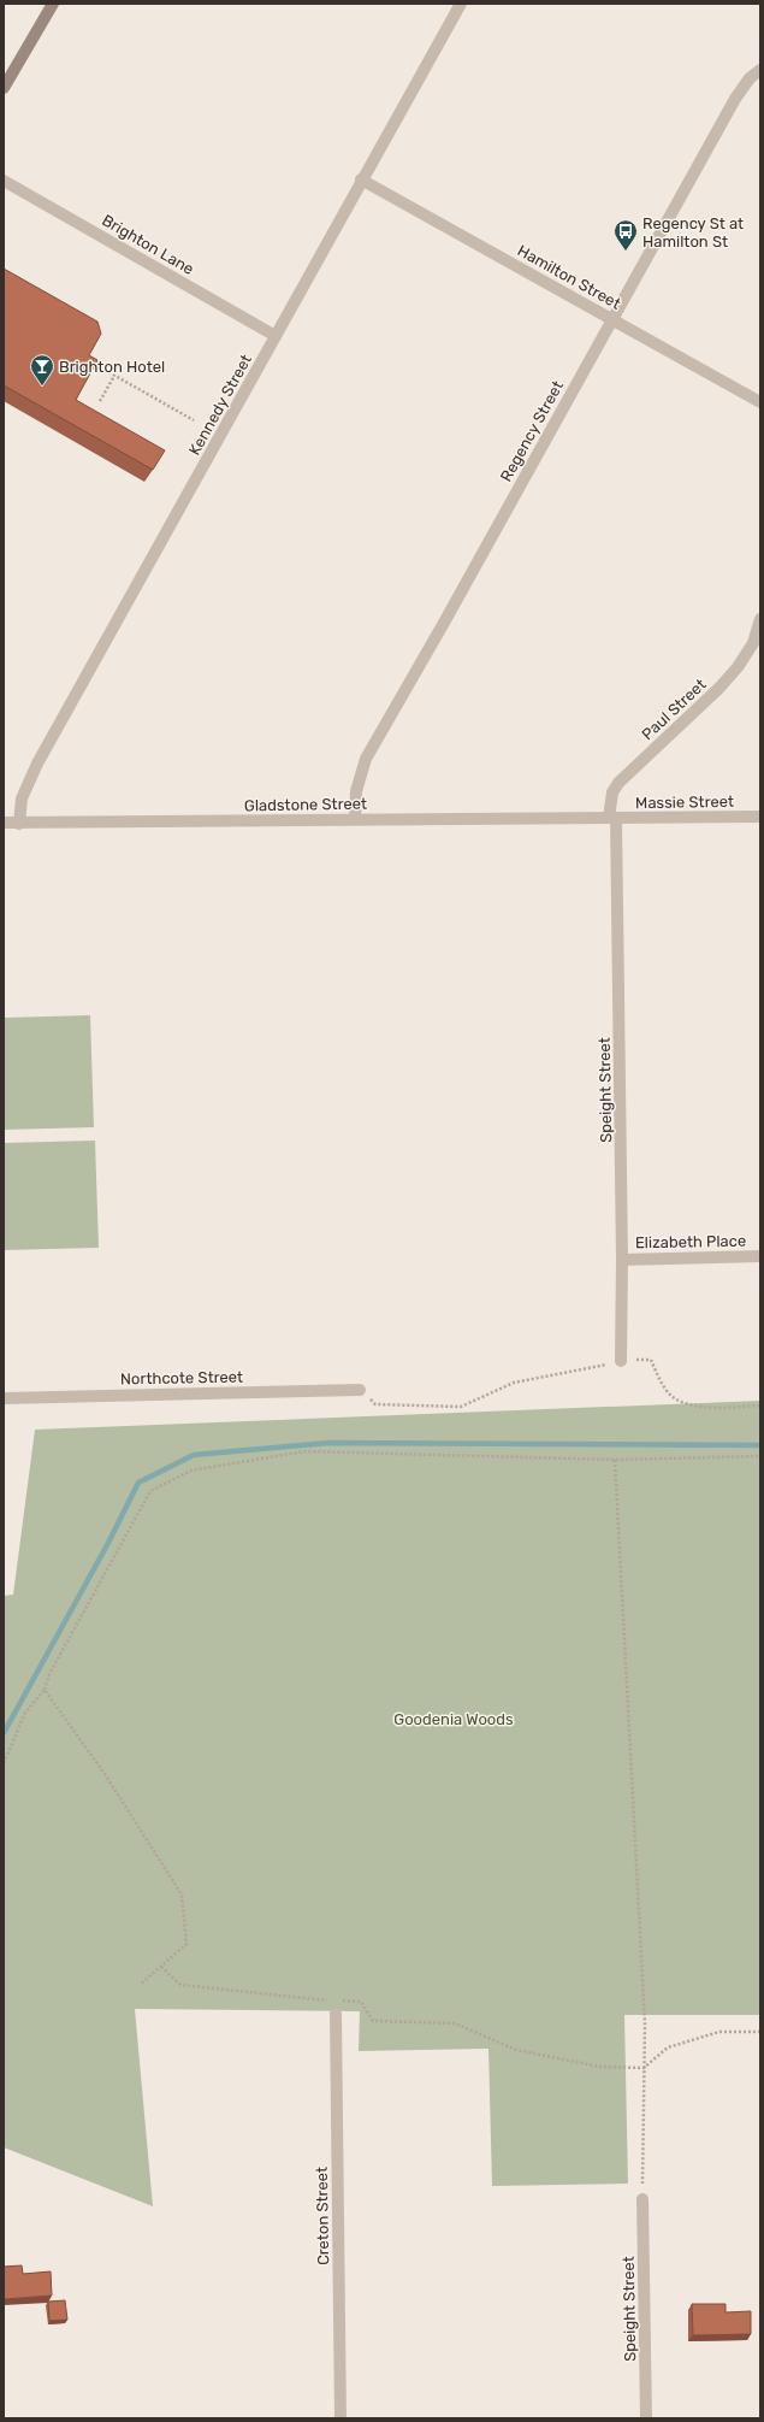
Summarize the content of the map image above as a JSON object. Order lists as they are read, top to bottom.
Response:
{
  "streets": {
    "street": [
      "Brighton Lane",
      "Hamilton Street",
      "Kennedy Street",
      "Regency Street",
      "Paul Street",
      "Massie Street",
      "Gladstone Street",
      "Speight Street",
      "Elizabeth Place",
      "Northcote Street",
      "Creton Street"
    ]
  },
  "crossings": [
    ["Brighton Lane", "Kennedy Street"],
    ["Hamilton Street", "Kennedy Street"],
    ["Hamilton Street", "Regency Street"],
    ["Kennedy Street", "Gladstone Street"],
    ["Regency Street", "Gladstone Street"],
    ["Paul Street", "Massie Street"],
    ["Paul Street", "Gladstone Street"],
    ["Paul Street", "Speight Street"],
    ["Massie Street", "Gladstone Street"],
    ["Massie Street", "Speight Street"],
    ["Gladstone Street", "Speight Street"],
    ["Speight Street", "Elizabeth Place"]
  ],
  "parks": ["Goodenia Woods"],
  "places": {
    "bus stop": ["Regency St at Hamilton St"],
    "bar": ["Brighton Hotel"]
  }
}
